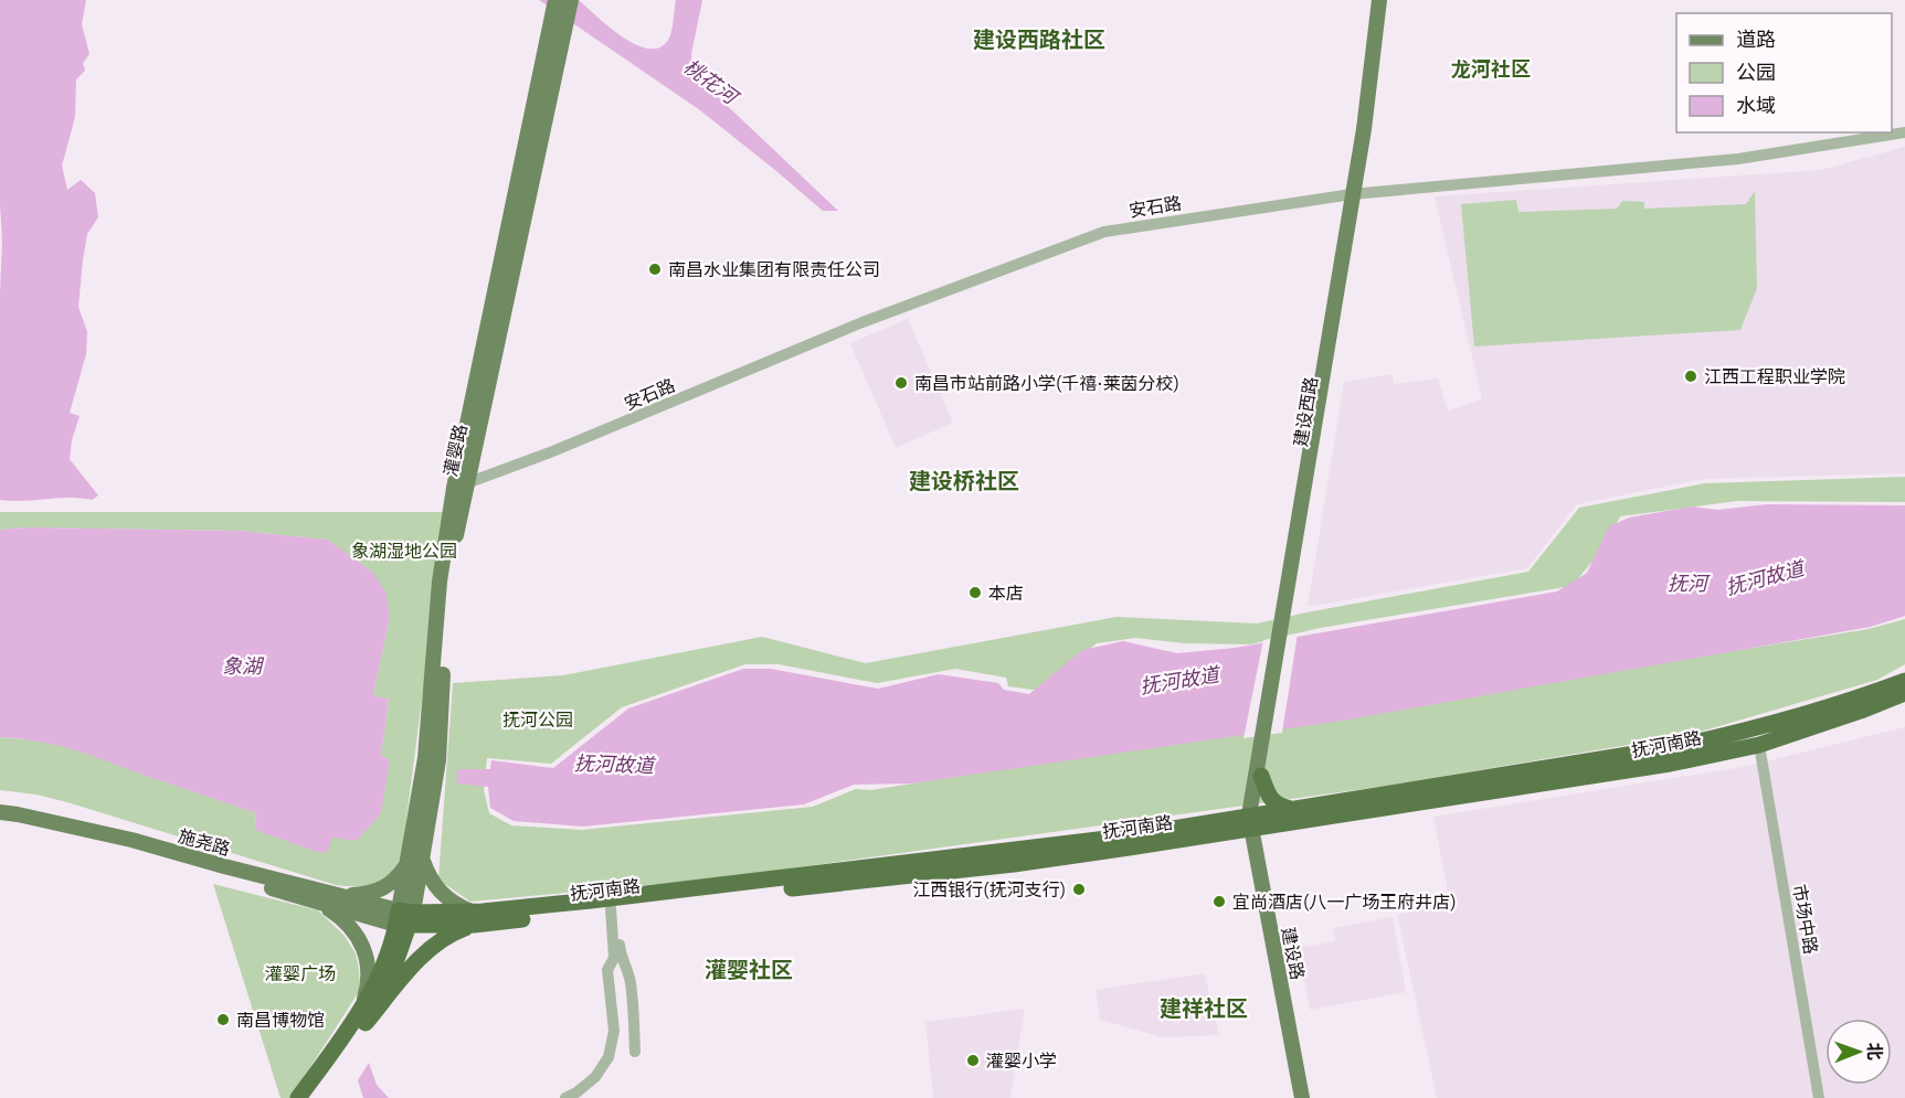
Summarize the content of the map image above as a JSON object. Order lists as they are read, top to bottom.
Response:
{
  "streets": {
    "highway": ["抚河南路"],
    "main road": [
      "建设西路",
      "灌婴路",
      "施尧路",
      "建设路"
    ],
    "street": ["安石路", "市场中路"]
  },
  "crossings": [
    ["安石路", "建设西路"],
    ["安石路", "灌婴路"],
    ["建设西路", "抚河南路"],
    ["建设西路", "建设路"],
    ["灌婴路", "抚河南路"],
    ["灌婴路", "施尧路"],
    ["抚河南路", "施尧路"],
    ["抚河南路", "市场中路"],
    ["抚河南路", "建设路"]
  ],
  "districts": [
    "建设西路社区",
    "龙河社区",
    "建设桥社区",
    "灌婴社区",
    "建祥社区"
  ],
  "water": [
    "桃花河",
    "抚河故道",
    "抚河",
    "象湖"
  ],
  "parks": ["象湖湿地公园", "抚河公园", "灌婴广场"],
  "places": [
    "南昌水业集团有限责任公司",
    "江西工程职业学院",
    "南昌市站前路小学(千禧·莱茵分校)",
    "本店",
    "江西银行(抚河支行)",
    "宜尚酒店(八一广场王府井店)",
    "南昌博物馆",
    "灌婴小学"
  ],
  "legend": ["道路", "公园", "水域"],
  "north": "right"
}
